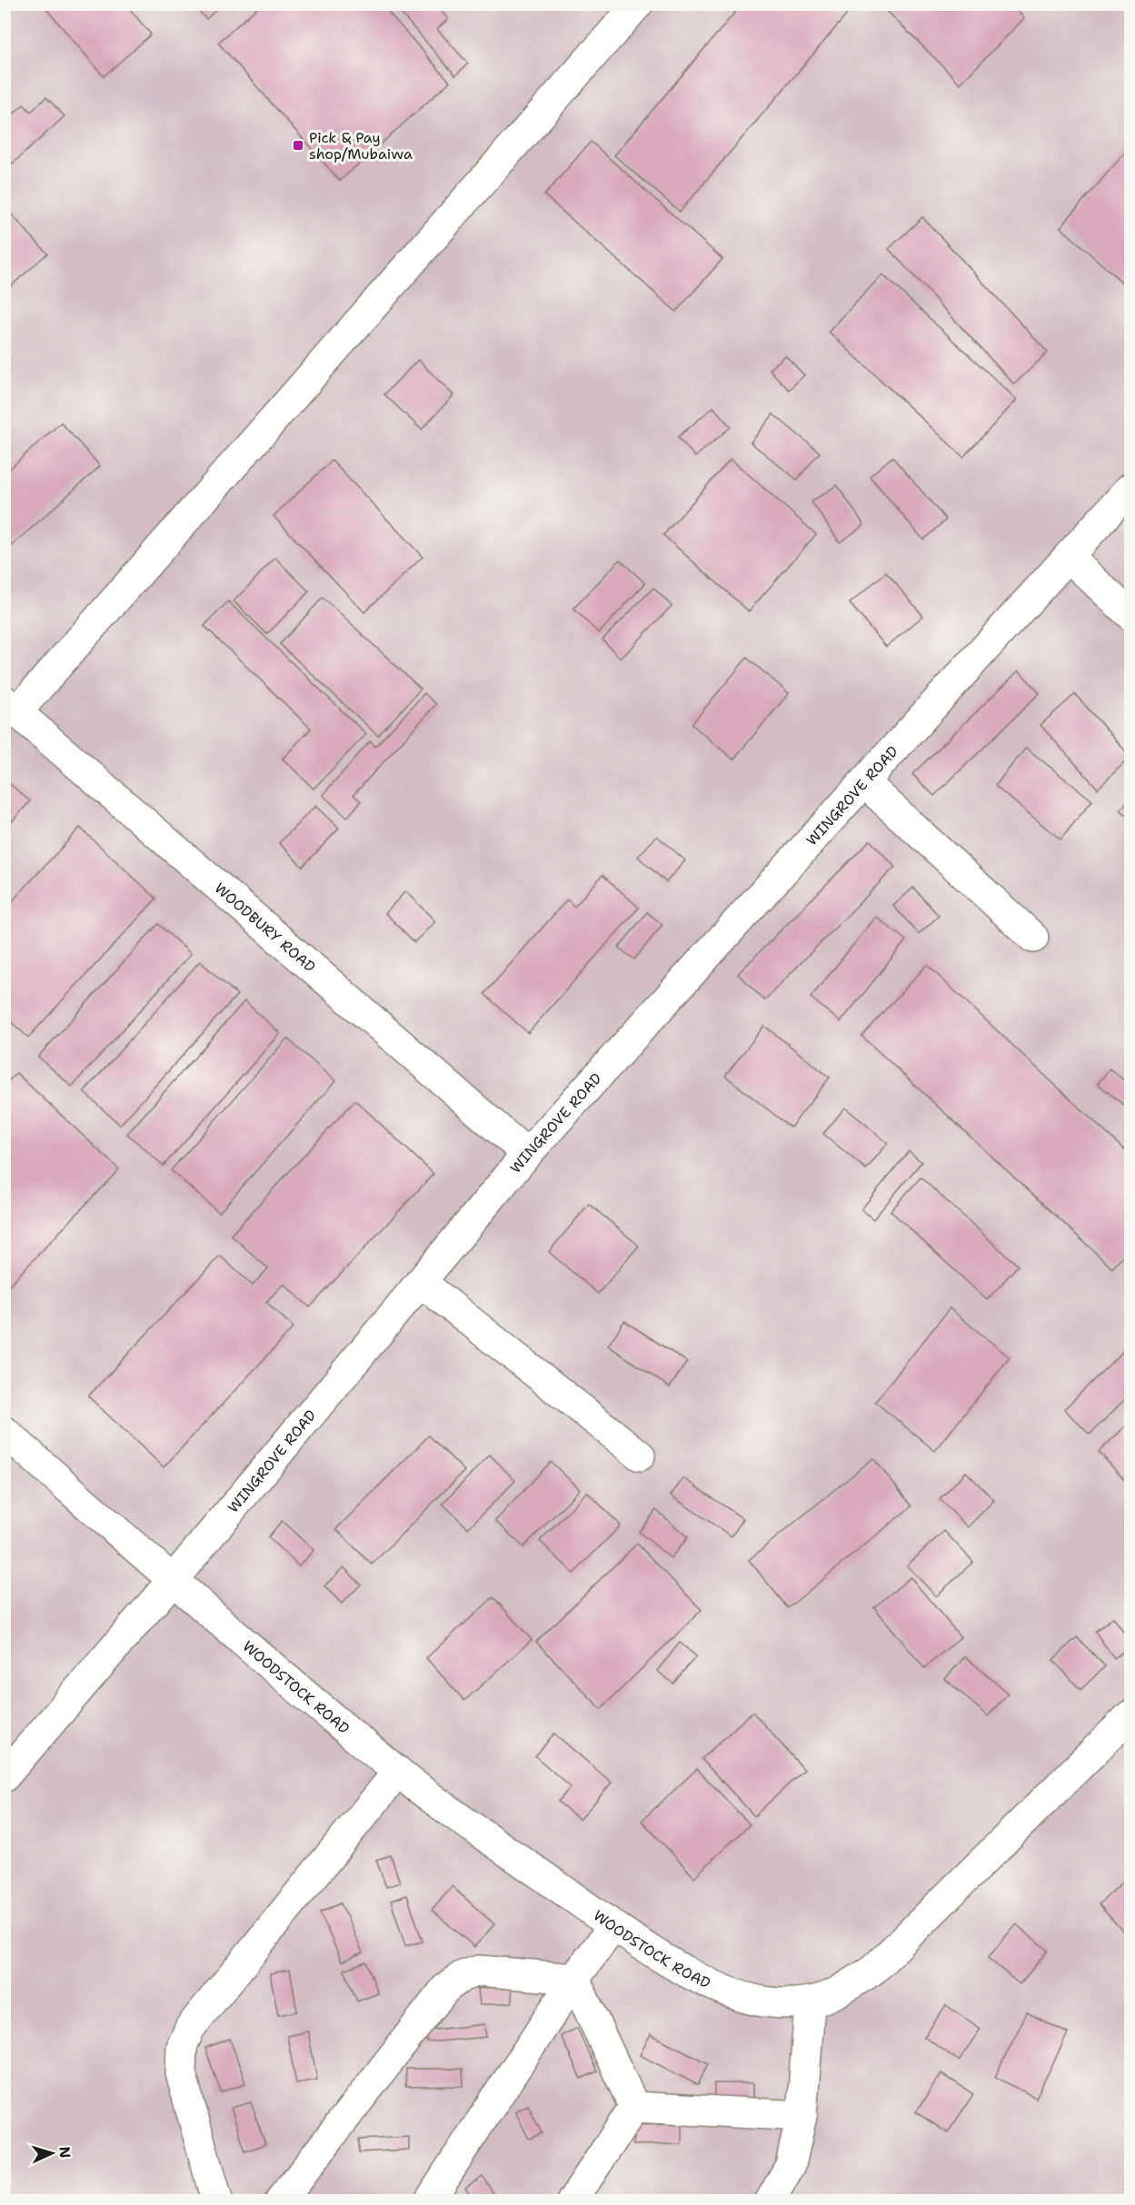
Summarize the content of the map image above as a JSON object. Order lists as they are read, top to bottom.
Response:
{
  "streets": {
    "street": ["WINGROVE ROAD", "WOODBURY ROAD", "WOODSTOCK ROAD"]
  },
  "crossings": [
    ["WINGROVE ROAD", "WOODBURY ROAD"],
    ["WINGROVE ROAD", "WOODSTOCK ROAD"]
  ],
  "places": {
    "transit": ["Pick & Pay shop/Mubaiwa"]
  },
  "north": "right"
}
